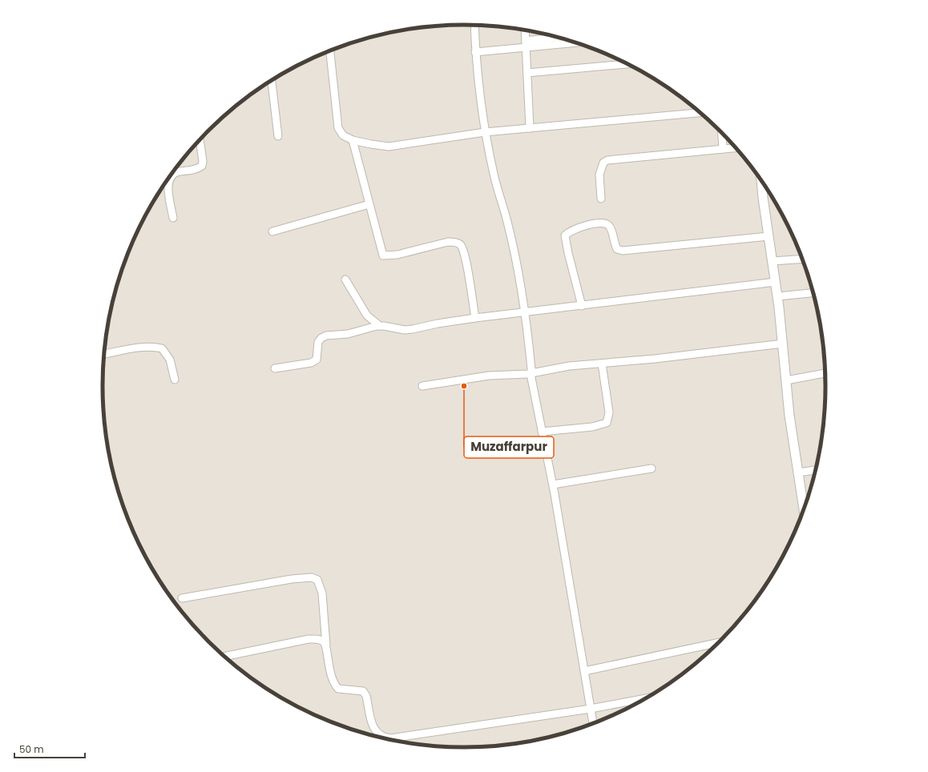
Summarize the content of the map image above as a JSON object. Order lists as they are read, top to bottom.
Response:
{
  "places": ["Muzaffarpur"],
  "scale_bar": "50 m"
}
